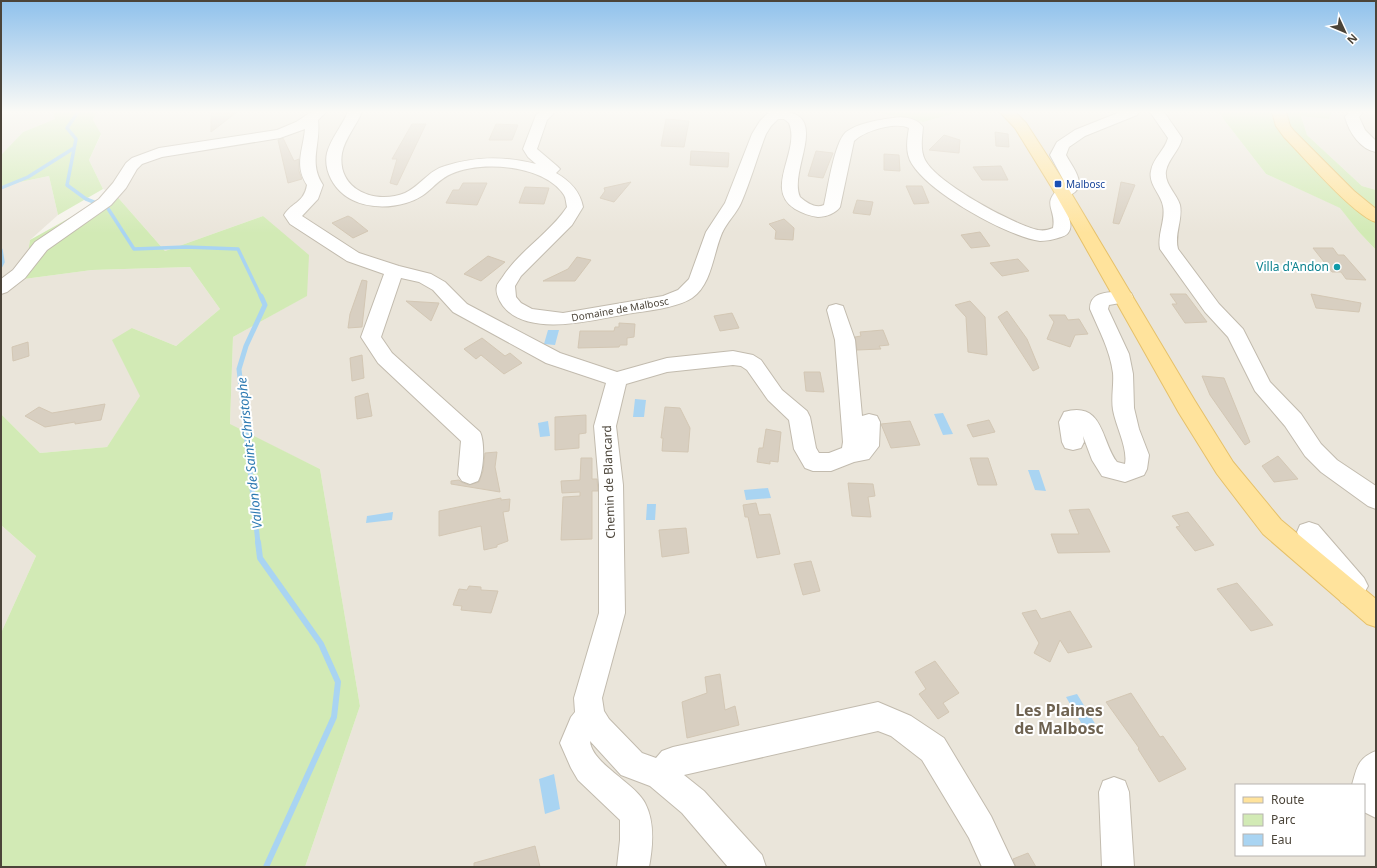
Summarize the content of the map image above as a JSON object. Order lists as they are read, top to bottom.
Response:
{
  "streets": {
    "street": ["Domaine de Malbosc", "Chemin de Blancard"]
  },
  "districts": ["Les Plaines de Malbosc"],
  "water": ["Vallon de Saint-Christophe"],
  "places": {
    "transit": ["Malbosc"],
    "other": ["Villa d'Andon"]
  },
  "legend": ["Route", "Parc", "Eau"],
  "north": "bottom right"
}
